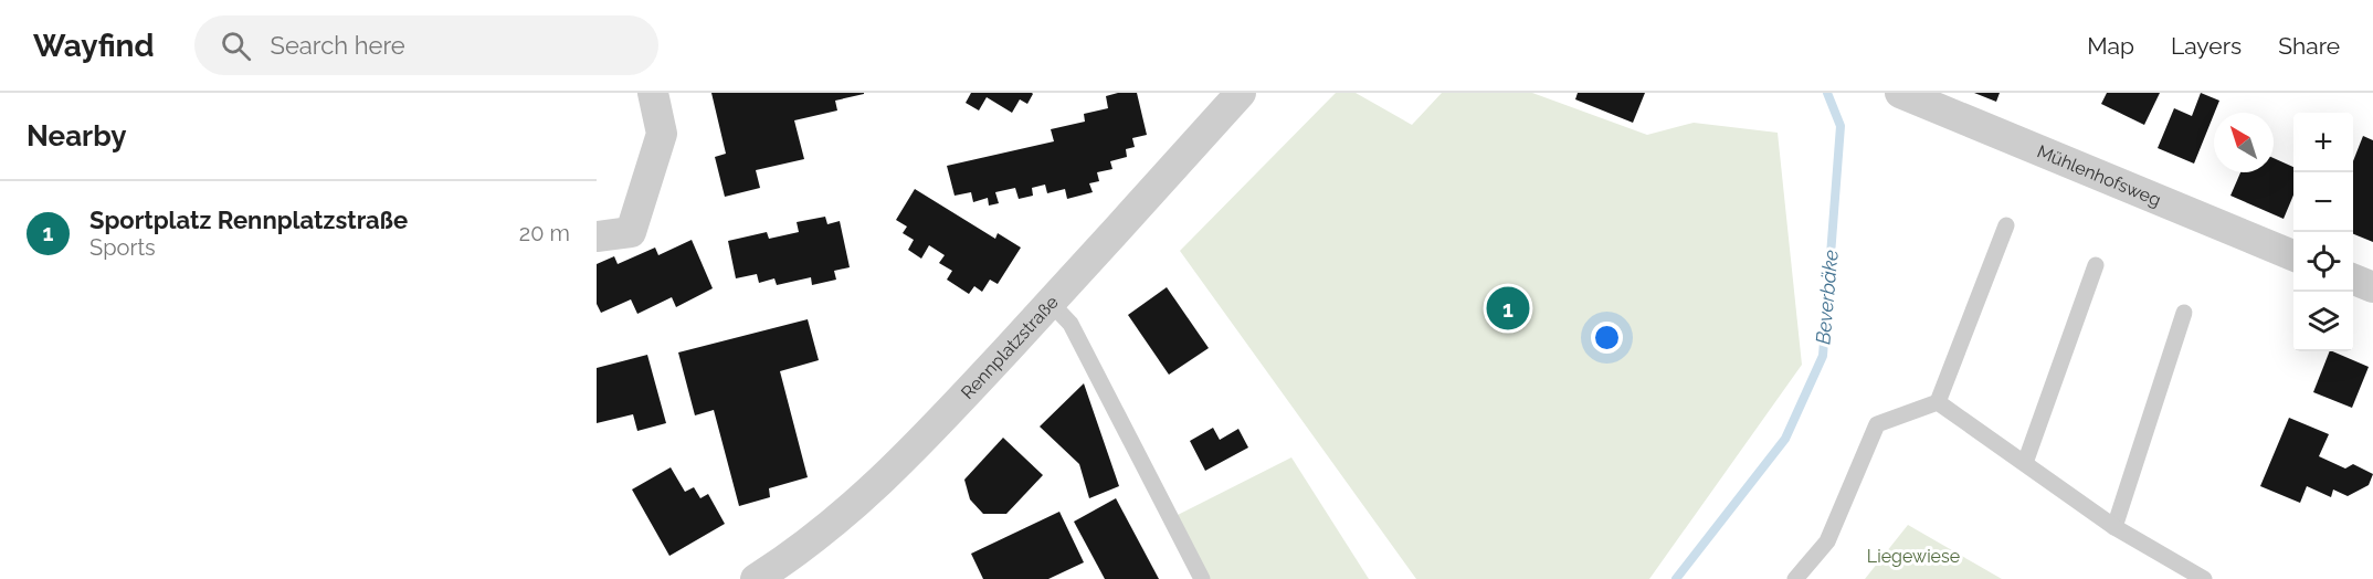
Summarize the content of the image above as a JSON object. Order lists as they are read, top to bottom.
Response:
{
  "streets": {
    "street": ["Mühlenhofsweg", "Rennplatzstraße"]
  },
  "water": ["Beverbäke"],
  "parks": ["Liegewiese"],
  "north": "top left",
  "page": {
    "header": "Wayfind",
    "search": "Search here",
    "nav": ["Map", "Layers", "Share"],
    "heading": "Nearby",
    "map_buttons": ["+", "−"],
    "list": [
      {
        "mark": "1",
        "name": "Sportplatz Rennplatzstraße",
        "note": "Sports",
        "value": "20 m"
      }
    ],
    "pins": "1"
  }
}
